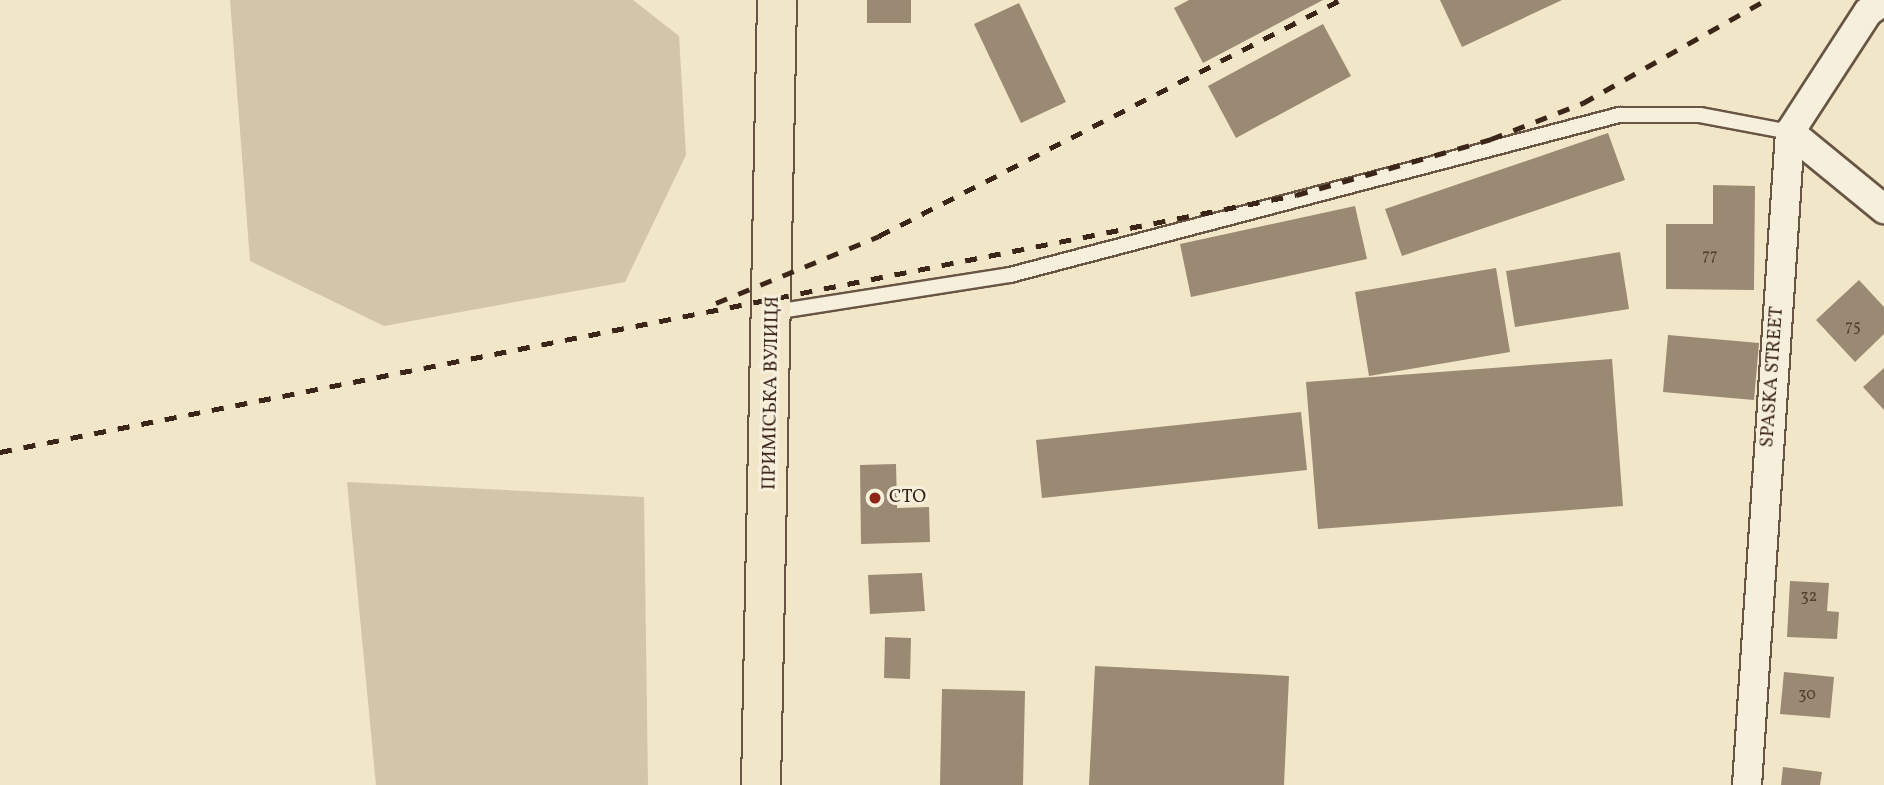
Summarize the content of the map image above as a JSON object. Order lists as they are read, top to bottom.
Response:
{
  "streets": {
    "main road": ["ПРИМІСЬКА ВУЛИЦЯ"],
    "street": ["SPASKA STREET"]
  },
  "places": ["СТО"],
  "house_numbers": [
    "77",
    "75",
    "32",
    "30"
  ]
}
